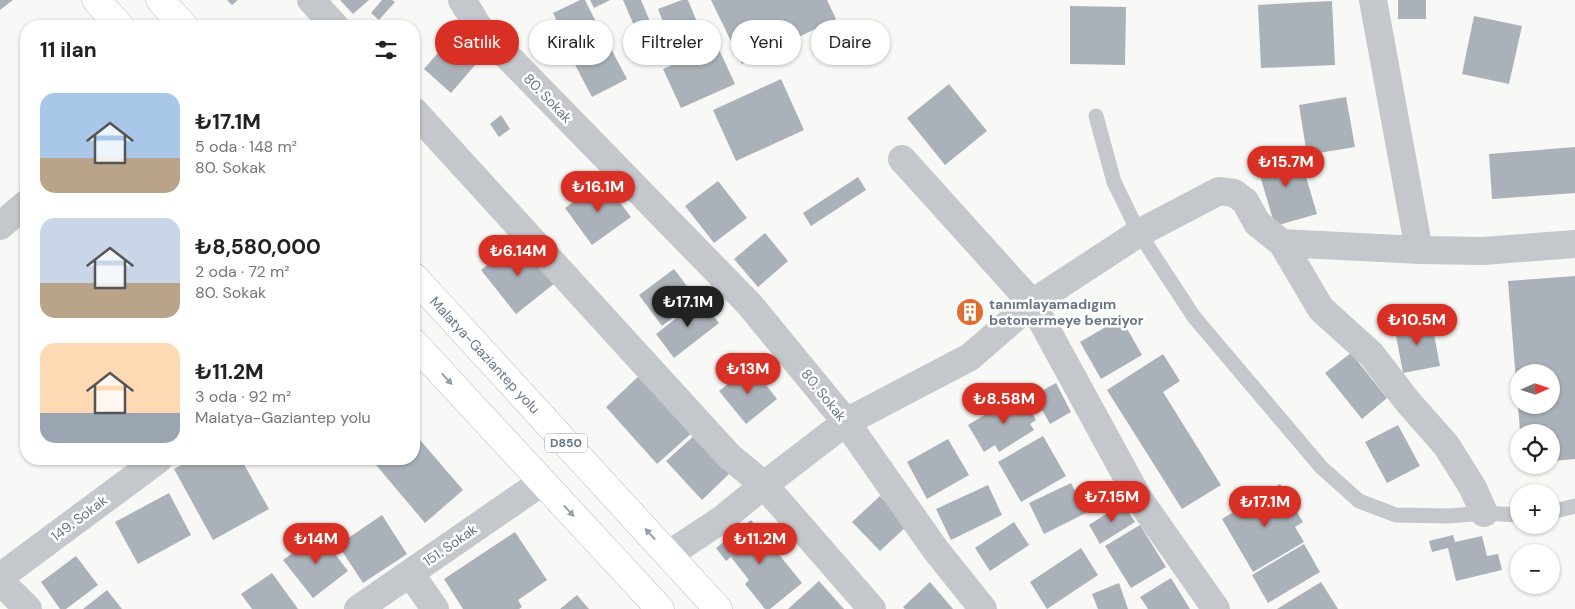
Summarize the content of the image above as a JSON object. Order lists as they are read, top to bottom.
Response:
{
  "streets": {
    "highway": ["Malatya-Gaziantep yolu", "D850"],
    "street": ["80. Sokak", "149. Sokak", "151. Sokak"]
  },
  "places": {
    "building": ["tanımlayamadıgım betonermeye benziyor"]
  },
  "north": "right",
  "page": {
    "chip": [
      "Satılık",
      "Kiralık",
      "Filtreler",
      "Yeni",
      "Daire"
    ],
    "heading": "11 ilan",
    "list": [
      {
        "name": "₺17.1M",
        "note": "5 oda · 148 m² · 80. Sokak"
      },
      {
        "name": "₺8,580,000",
        "note": "2 oda · 72 m² · 80. Sokak"
      },
      {
        "name": "₺11.2M",
        "note": "3 oda · 92 m² · Malatya-Gaziantep yolu"
      }
    ],
    "price": [
      "₺15.7M",
      "₺16.1M",
      "₺6.14M",
      "₺17.1M",
      "₺10.5M",
      "₺13M",
      "₺8.58M",
      "₺7.15M",
      "₺17.1M",
      "₺14M",
      "₺11.2M"
    ],
    "map_buttons": ["+", "−"]
  }
}
